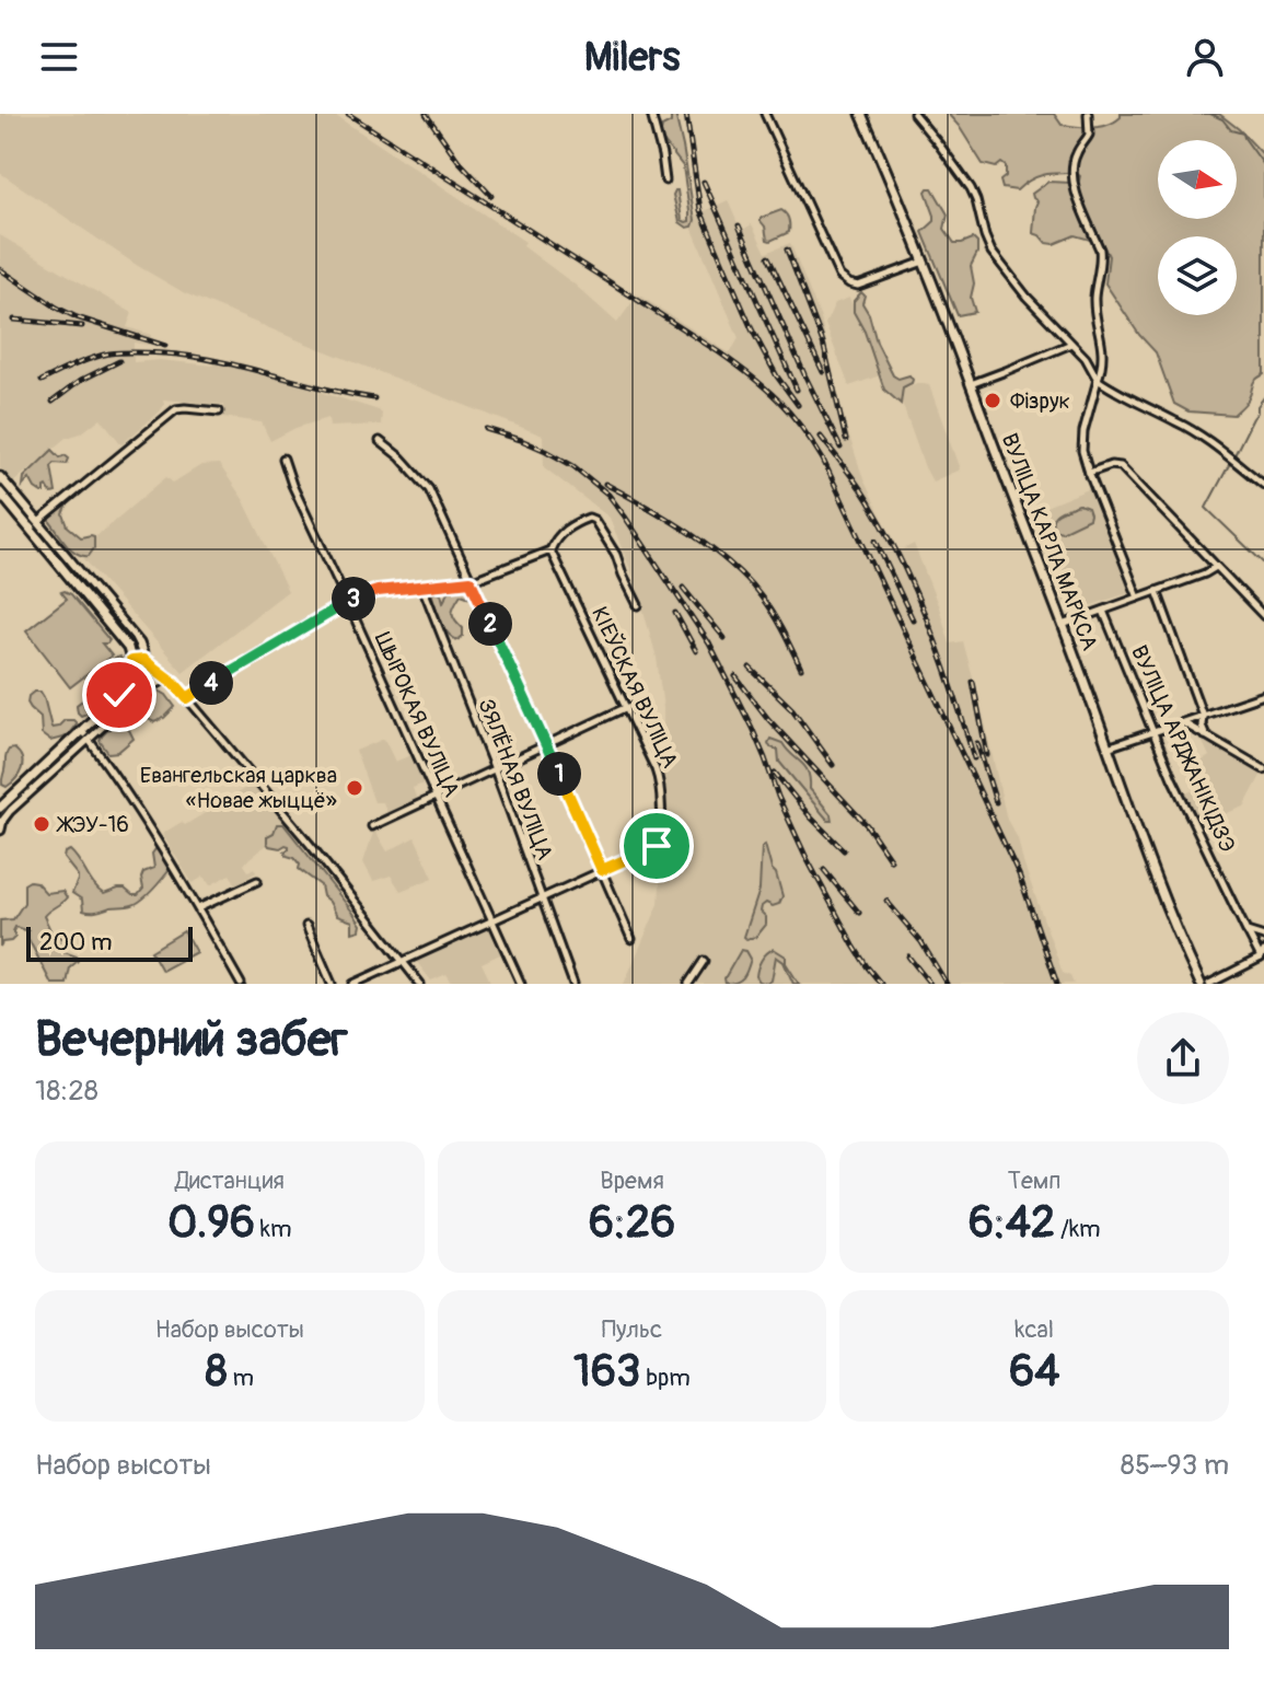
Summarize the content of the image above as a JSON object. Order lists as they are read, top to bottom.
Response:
{
  "streets": {
    "main road": ["ВУЛІЦА КАРЛА МАРКСА"],
    "street": [
      "КІЕЎСКАЯ ВУЛІЦА",
      "ШЫРОКАЯ ВУЛІЦА",
      "ВУЛІЦА АРДЖАНІКІДЗЭ",
      "ЗЯЛЁНАЯ ВУЛІЦА"
    ]
  },
  "places": ["Фізрук", "Евангельская царква «Новае жыццё»", "ЖЭУ-16"],
  "scale_bar": "200 m",
  "north": "right",
  "page": {
    "header": "Milers",
    "pins": [
      "3",
      "2",
      "4",
      "1"
    ],
    "scale": "200 m",
    "heading": ["Вечерний забег", "18:28"],
    "stats": [
      ["Дистанция", "0.96 km"],
      ["Время", "6:26"],
      ["Темп", "6:42 /km"],
      ["Набор высоты", "8 m"],
      ["Пульс", "163 bpm"],
      ["kcal", "64"]
    ],
    "chart": ["Набор высоты", "85–93 m"]
  }
}
